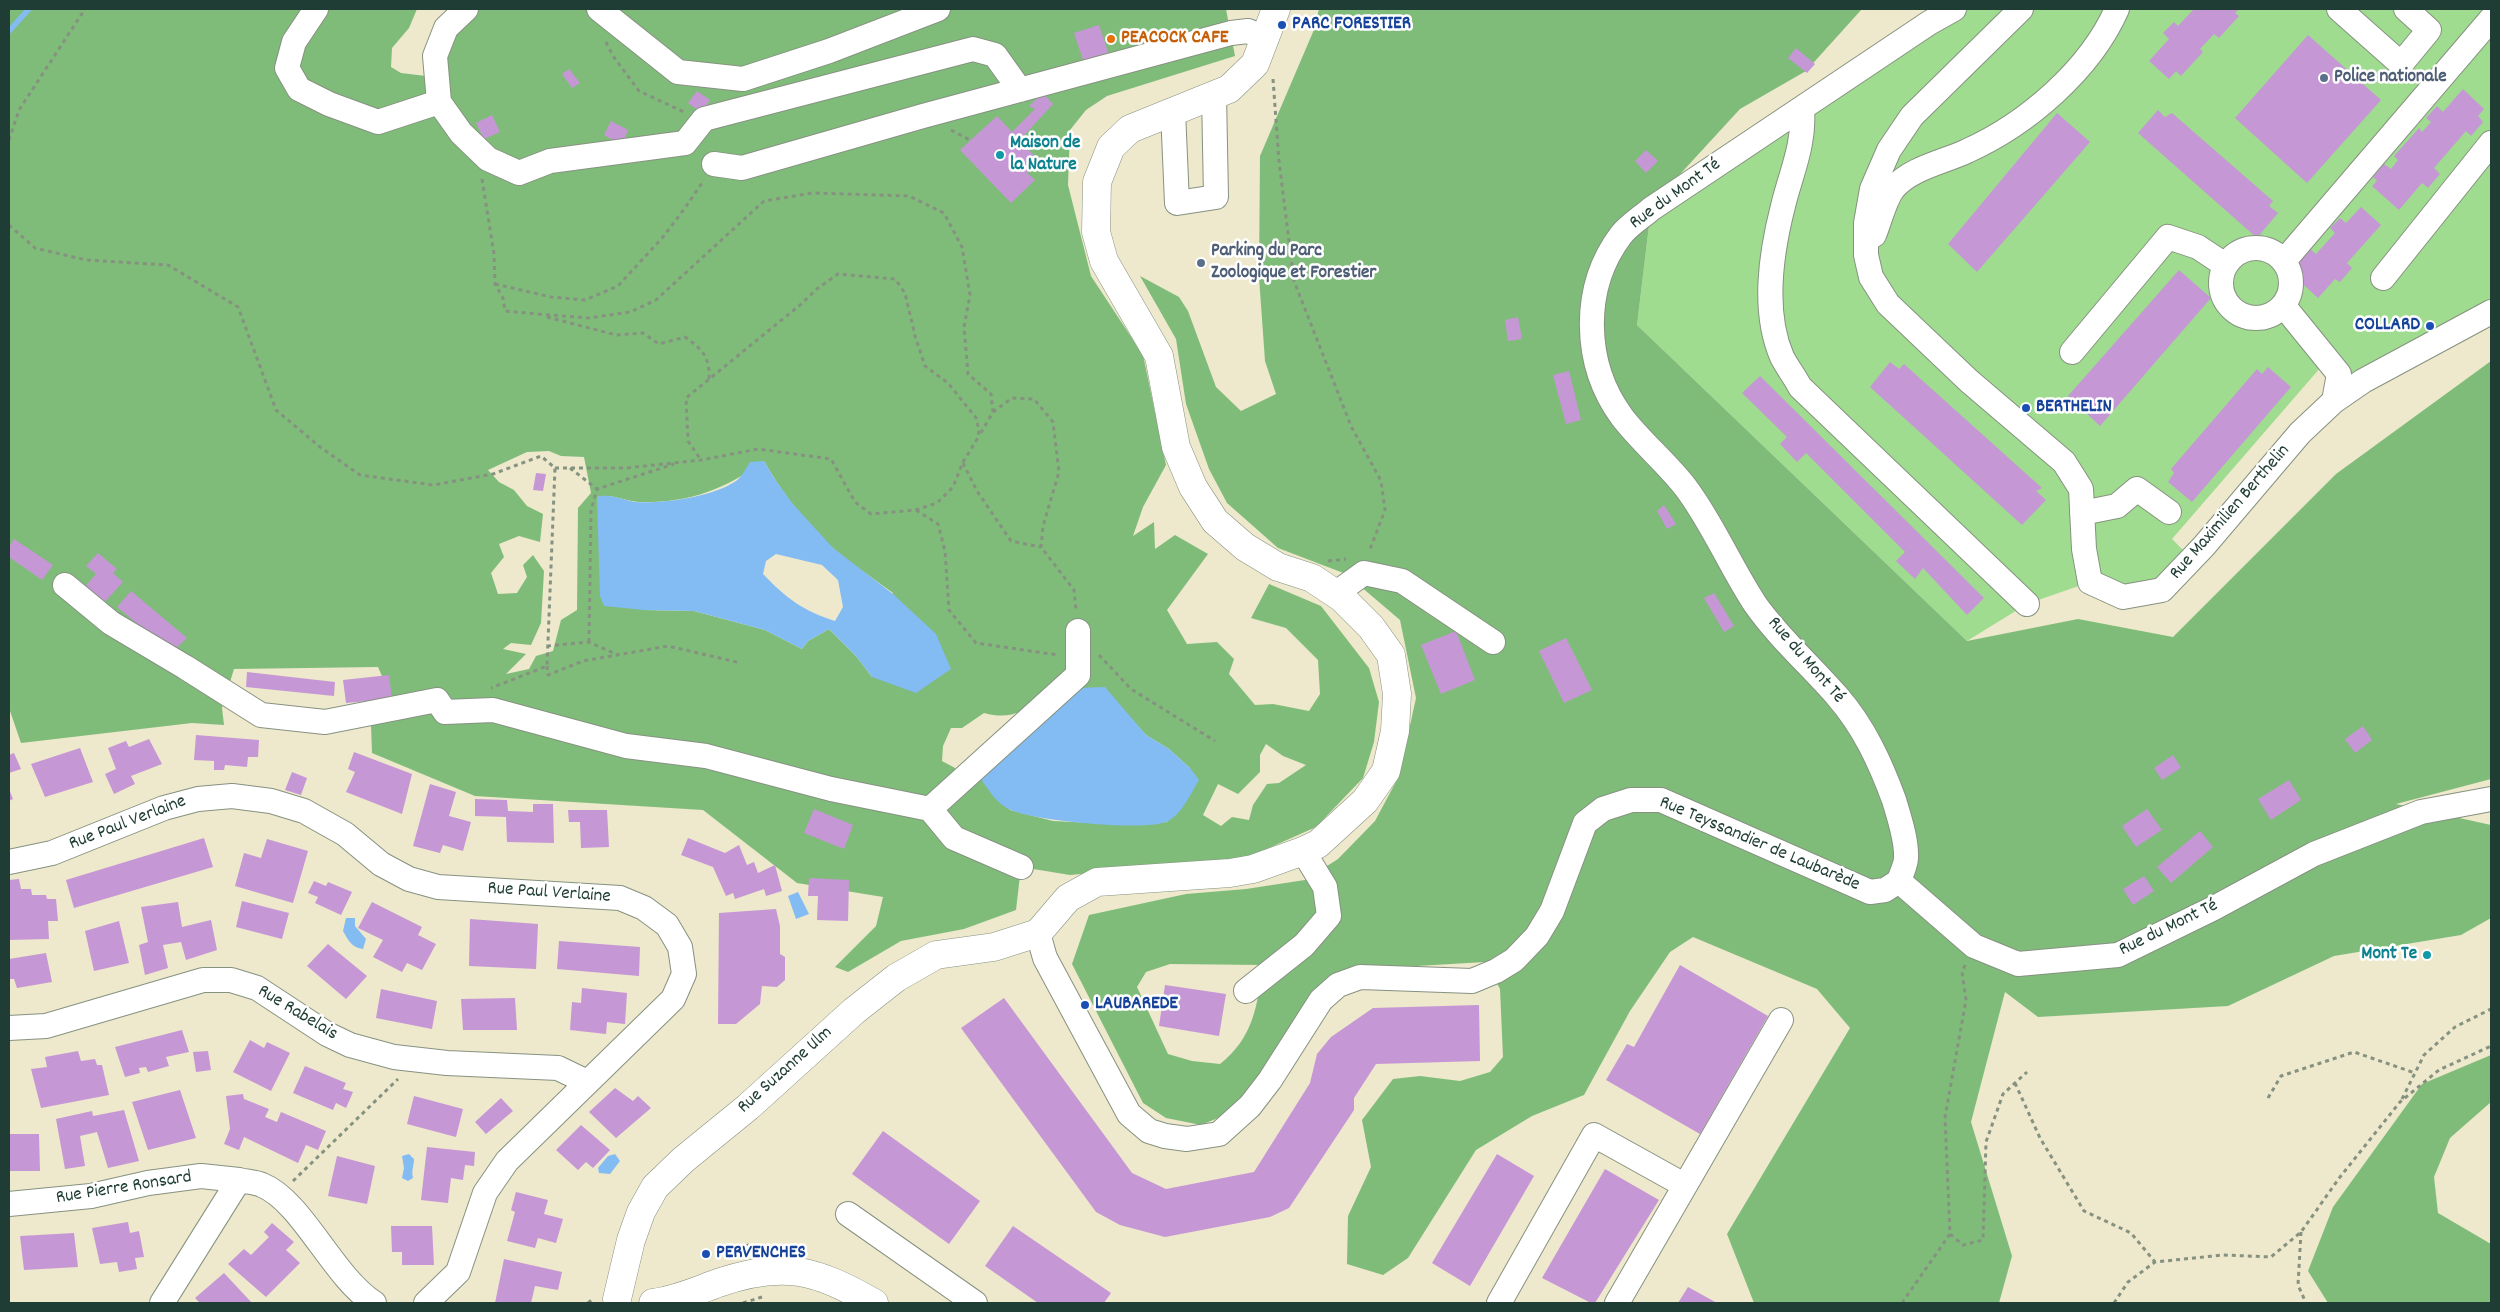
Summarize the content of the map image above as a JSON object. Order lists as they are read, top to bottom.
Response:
{
  "streets": {
    "main road": ["Rue Suzanne Ulm"],
    "street": [
      "Rue du Mont Té",
      "Rue Maximilien Berthelin",
      "Rue Paul Verlaine",
      "Rue Teyssandier de Laubarède",
      "Rue Rabelais",
      "Rue Pierre Ronsard"
    ]
  },
  "crossings": [
    ["Rue du Mont Té", "Rue Teyssandier de Laubarède"],
    ["Rue Paul Verlaine", "Rue Rabelais"],
    ["Rue Teyssandier de Laubarède", "Rue Suzanne Ulm"]
  ],
  "places": [
    "PARC FORESTIER",
    "PEACOCK CAFE",
    "Police nationale",
    "Maison de la Nature",
    "Parking du Parc Zoologique et Forestier",
    "COLLARD",
    "BERTHELIN",
    "Mont Te",
    "LAUBAREDE",
    "PERVENCHES"
  ]
}
